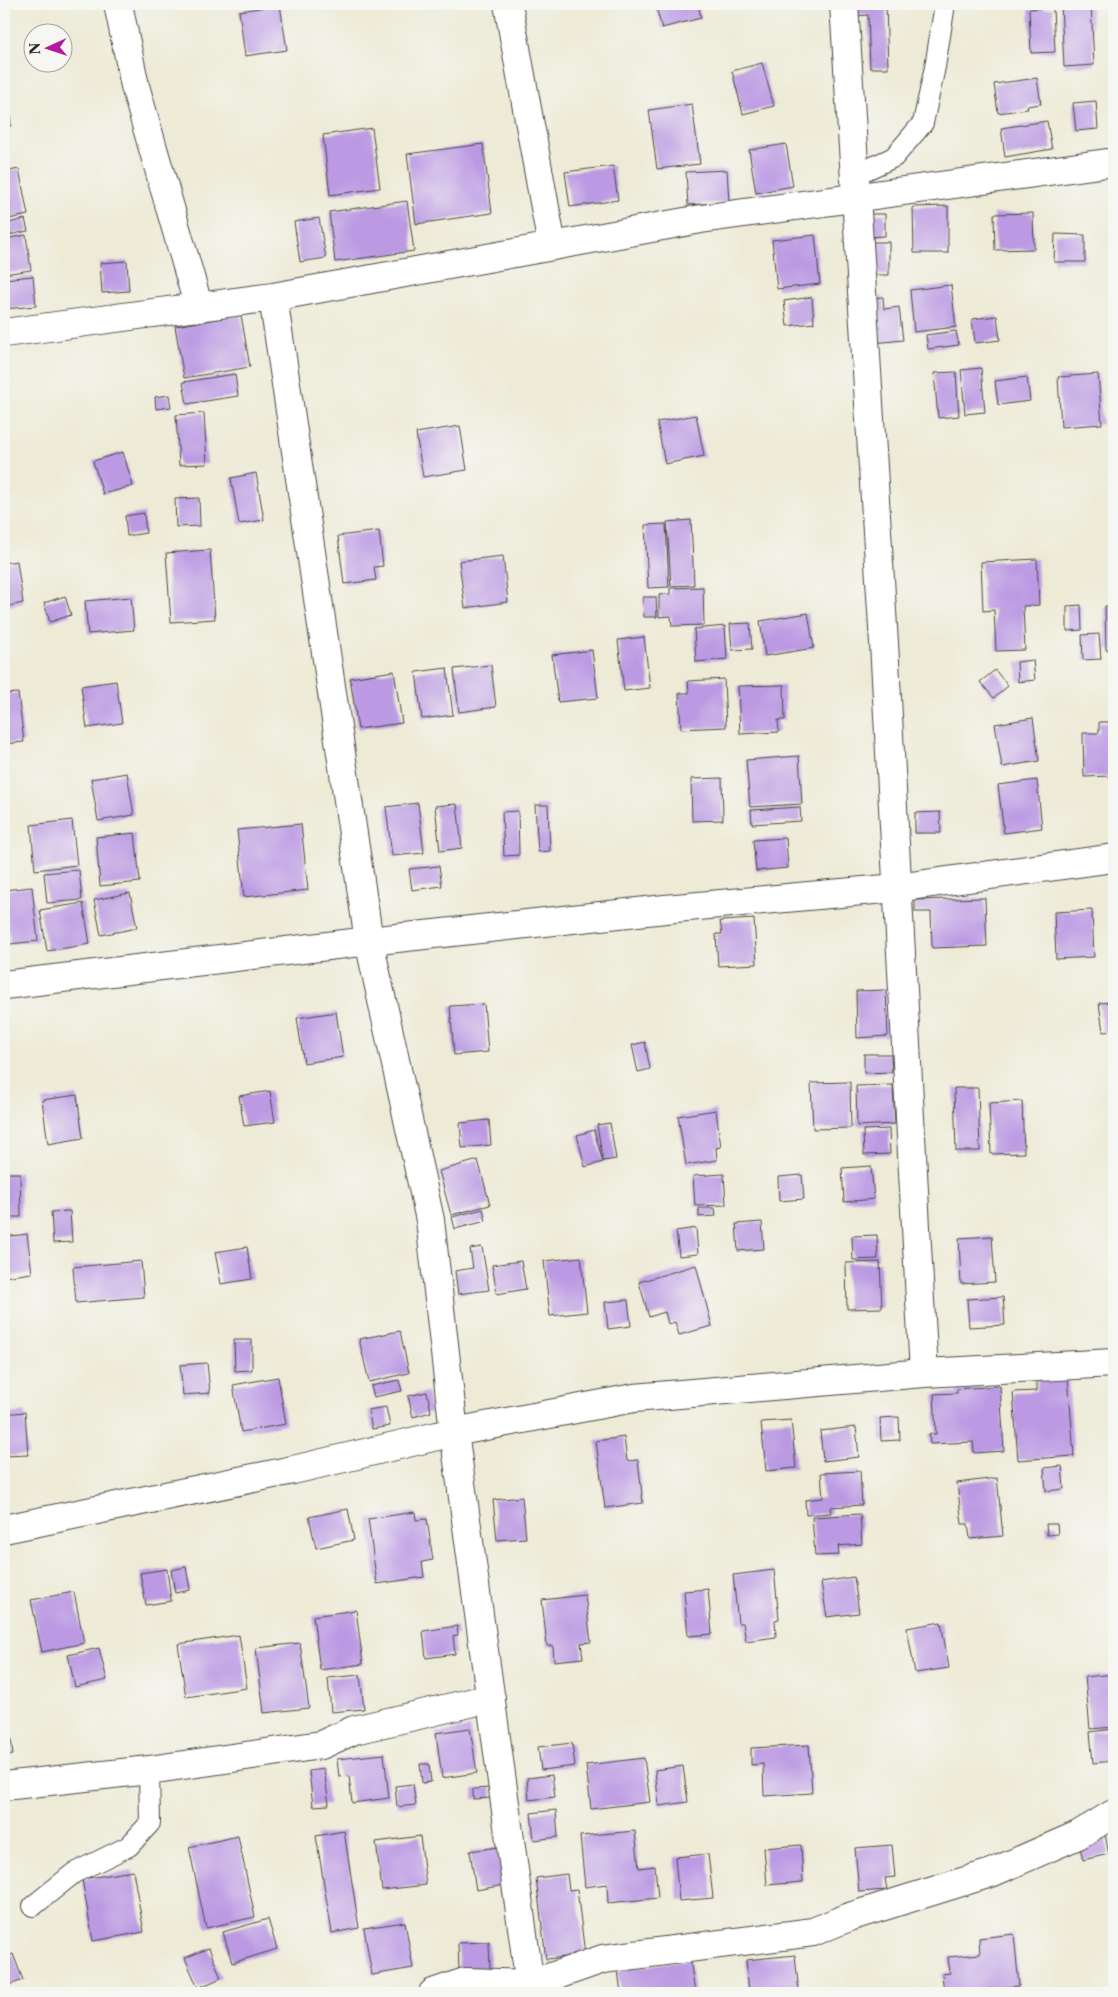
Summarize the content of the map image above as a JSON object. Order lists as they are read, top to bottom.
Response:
{
  "north": "left"
}
